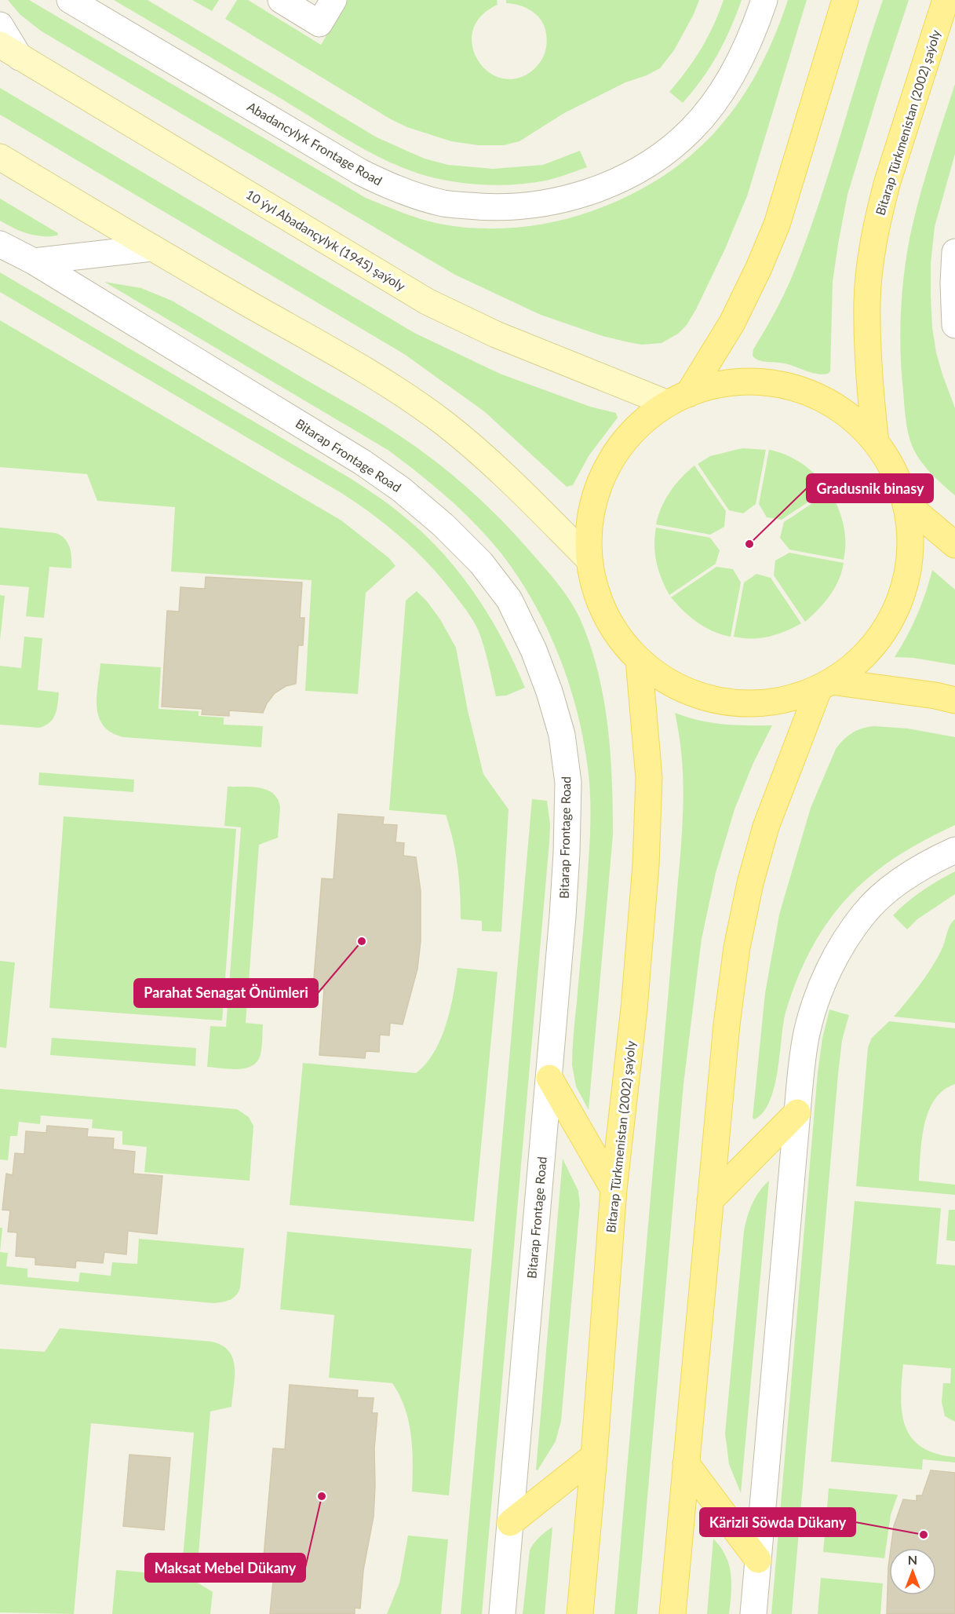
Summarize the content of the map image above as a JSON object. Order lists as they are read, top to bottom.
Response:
{
  "streets": {
    "main road": ["Bitarap Türkmenistan (2002) şaýoly", "10 ýyl Abadançylyk (1945) şaýoly"],
    "street": ["Abadancylyk Frontage Road", "Bitarap Frontage Road"]
  },
  "places": [
    "Gradusnik binasy",
    "Parahat Senagat Önümleri",
    "Maksat Mebel Dükany",
    "Kärizli Söwda Dükany"
  ],
  "north": "top"
}
